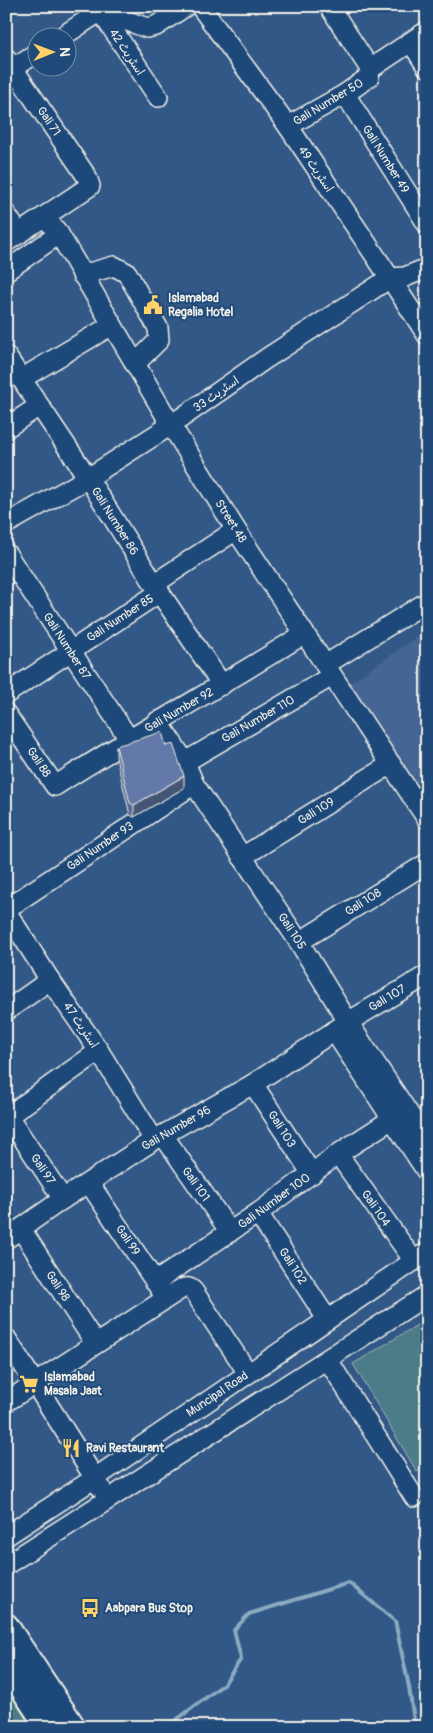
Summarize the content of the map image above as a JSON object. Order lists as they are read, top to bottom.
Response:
{
  "streets": {
    "street": [
      "اسٹریٹ 42",
      "Gali Number 50",
      "Gali 71",
      "Gali Number 49",
      "اسٹریٹ 49",
      "اسٹریٹ 33",
      "Gali Number 86",
      "Street 48",
      "Gali Number 85",
      "Gali Number 87",
      "Gali Number 92",
      "Gali Number 110",
      "Gali 88",
      "Gali 109",
      "Gali Number 93",
      "Gali 108",
      "Gali 105",
      "Gali 107",
      "اسٹریٹ 47",
      "Gali Number 96",
      "Gali 103",
      "Gali 97",
      "Gali 101",
      "Gali Number 100",
      "Gali 104",
      "Gali 99",
      "Gali 102",
      "Gali 98",
      "Muncipal Road"
    ]
  },
  "crossings": [
    ["Gali Number 50", "Gali Number 49"],
    ["Gali Number 50", "اسٹریٹ 49"],
    ["Gali 71", "Street 48"],
    ["اسٹریٹ 49", "اسٹریٹ 33"],
    ["اسٹریٹ 33", "Gali Number 86"],
    ["اسٹریٹ 33", "Street 48"],
    ["Gali Number 86", "Gali Number 85"],
    ["Gali Number 86", "Gali Number 92"],
    ["Street 48", "Gali Number 85"],
    ["Street 48", "Gali Number 92"],
    ["Street 48", "Gali Number 110"],
    ["Street 48", "Gali 109"],
    ["Gali Number 85", "Gali Number 87"],
    ["Gali Number 87", "Gali Number 92"],
    ["Gali Number 92", "Gali 88"],
    ["Gali Number 92", "Gali 105"],
    ["Gali Number 110", "Gali 105"],
    ["Gali 109", "Gali 105"],
    ["Gali Number 93", "Gali 105"],
    ["Gali Number 93", "اسٹریٹ 47"],
    ["Gali 108", "Gali 105"],
    ["Gali 105", "Gali 107"],
    ["Gali 105", "Gali Number 96"],
    ["Gali 107", "Gali Number 96"],
    ["اسٹریٹ 47", "Gali Number 96"],
    ["اسٹریٹ 47", "Gali 101"],
    ["Gali Number 96", "Gali 103"],
    ["Gali Number 96", "Gali 97"],
    ["Gali Number 96", "Gali 101"],
    ["Gali Number 96", "Gali 99"],
    ["Gali Number 96", "Gali 98"],
    ["Gali 103", "Gali Number 100"],
    ["Gali 101", "Gali Number 100"],
    ["Gali Number 100", "Gali 104"],
    ["Gali Number 100", "Gali 99"],
    ["Gali Number 100", "Gali 102"],
    ["Gali 104", "Muncipal Road"],
    ["Gali 102", "Muncipal Road"]
  ],
  "places": {
    "public building": ["Islamabad Regalia Hotel"],
    "supermarket": ["Islamabad Masala Jaat"],
    "restaurant": ["Ravi Restaurant"],
    "bus stop": ["Aabpara Bus Stop"]
  },
  "north": "right"
}
